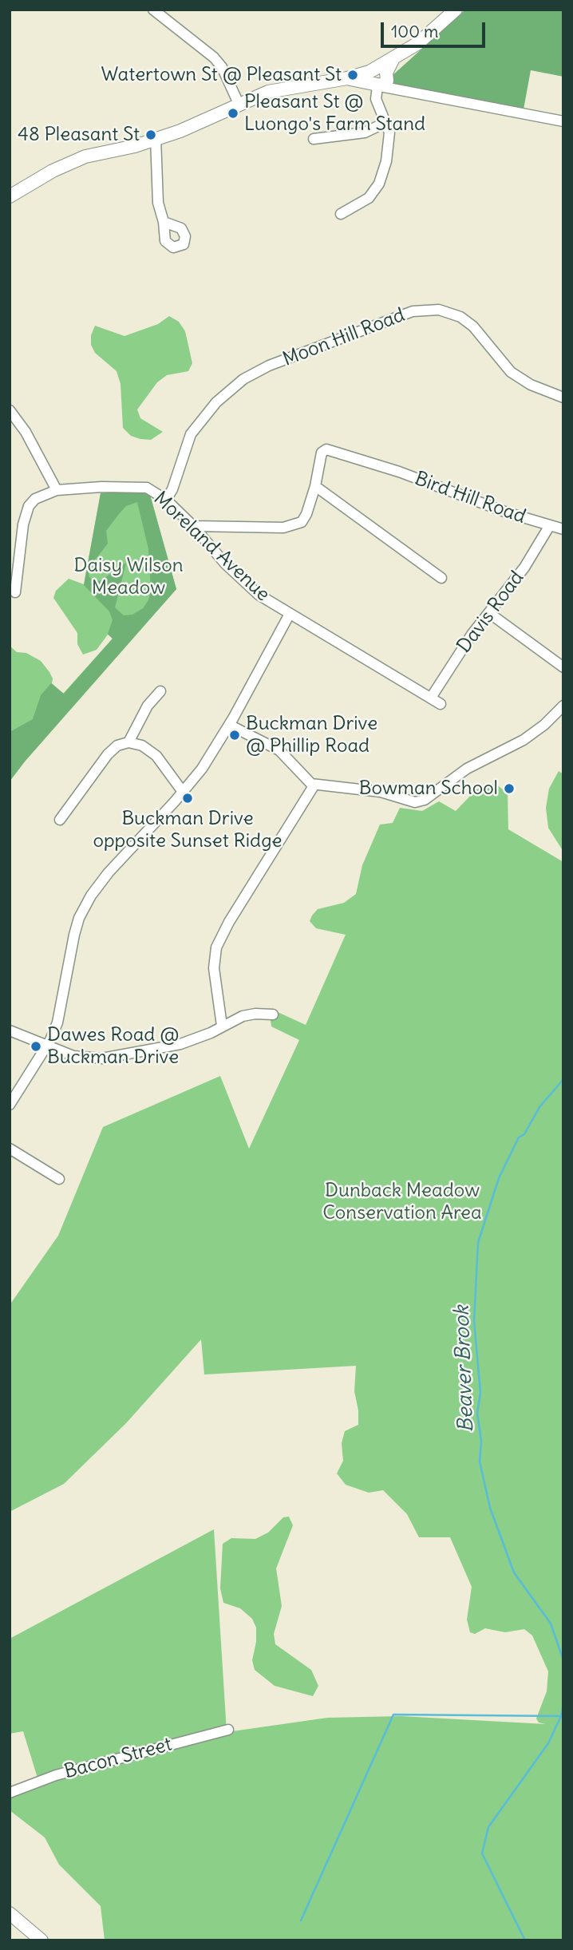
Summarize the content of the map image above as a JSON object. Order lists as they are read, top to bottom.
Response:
{
  "streets": {
    "street": [
      "Moon Hill Road",
      "Bird Hill Road",
      "Moreland Avenue",
      "Davis Road",
      "Bacon Street"
    ]
  },
  "crossings": [
    ["Moon Hill Road", "Moreland Avenue"],
    ["Bird Hill Road", "Davis Road"],
    ["Moreland Avenue", "Davis Road"]
  ],
  "water": ["Beaver Brook"],
  "parks": ["Daisy Wilson Meadow", "Dunback Meadow Conservation Area"],
  "places": [
    "Watertown St @ Pleasant St",
    "Pleasant St @ Luongo's Farm Stand",
    "48 Pleasant St",
    "Buckman Drive @ Phillip Road",
    "Bowman School",
    "Buckman Drive opposite Sunset Ridge",
    "Dawes Road @ Buckman Drive"
  ],
  "scale_bar": "100 m"
}
